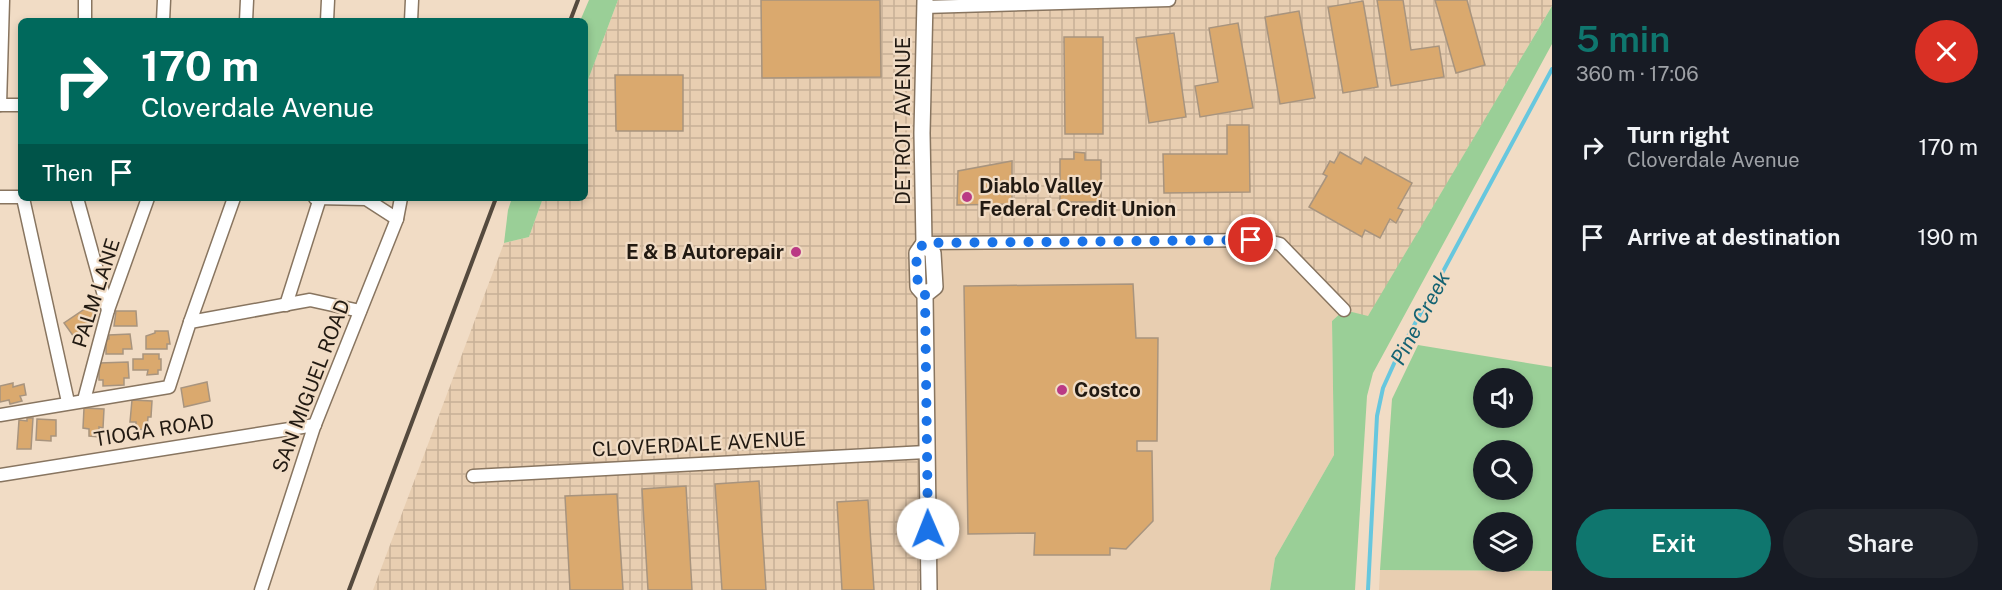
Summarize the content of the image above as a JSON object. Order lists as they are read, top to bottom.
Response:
{
  "streets": {
    "street": [
      "DETROIT AVENUE",
      "PALM LANE",
      "SAN MIGUEL ROAD",
      "TIOGA ROAD",
      "CLOVERDALE AVENUE"
    ]
  },
  "crossings": [
    ["DETROIT AVENUE", "CLOVERDALE AVENUE"],
    ["SAN MIGUEL ROAD", "TIOGA ROAD"]
  ],
  "water": ["Pine Creek"],
  "places": ["Diablo Valley Federal Credit Union", "E & B Autorepair", "Costco"],
  "page": {
    "heading": ["5 min", "360 m · 17:06"],
    "turn": ["170 m", "Cloverdale Avenue"],
    "list": [
      {
        "name": "Turn right",
        "note": "Cloverdale Avenue",
        "value": "170 m"
      },
      {
        "name": "Arrive at destination",
        "value": "190 m"
      }
    ],
    "then": "Then",
    "buttons": ["Exit", "Share"]
  }
}
